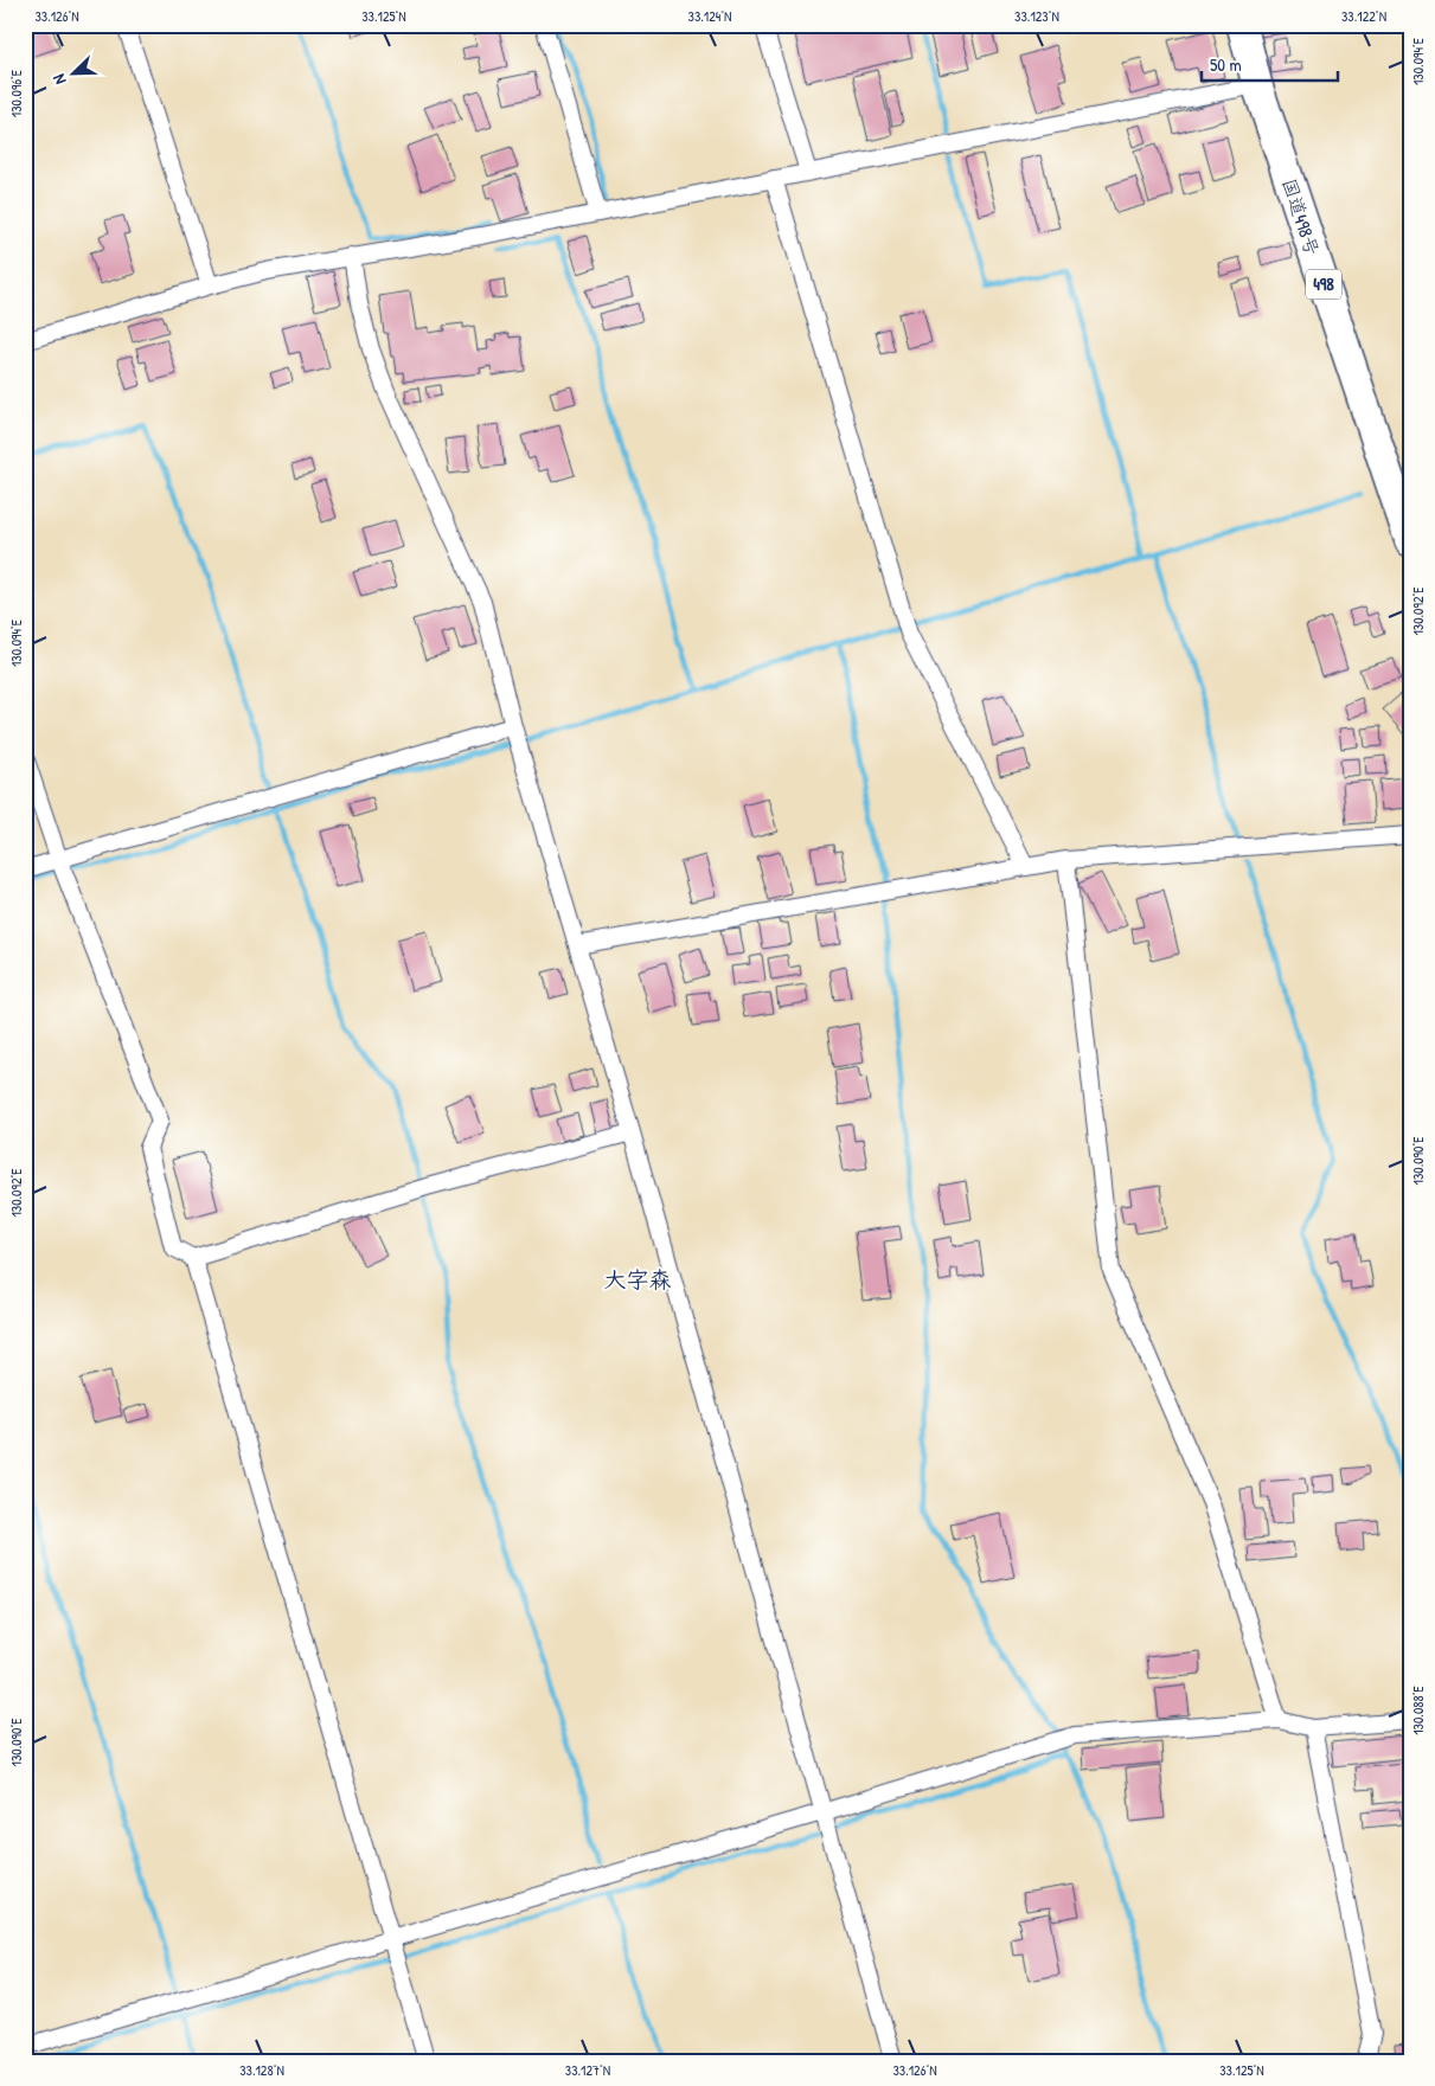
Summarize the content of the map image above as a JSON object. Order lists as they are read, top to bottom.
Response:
{
  "streets": {
    "highway": ["国道498号", "498"]
  },
  "districts": ["大字森"],
  "scale_bar": "50 m",
  "north": "bottom left",
  "coordinates": [
    "33.126°N",
    "33.125°N",
    "33.124°N",
    "33.123°N",
    "33.122°N",
    "130.094°E",
    "130.096°E",
    "130.092°E",
    "130.090°E",
    "130.088°E",
    "33.128°N",
    "33.127°N"
  ]
}
